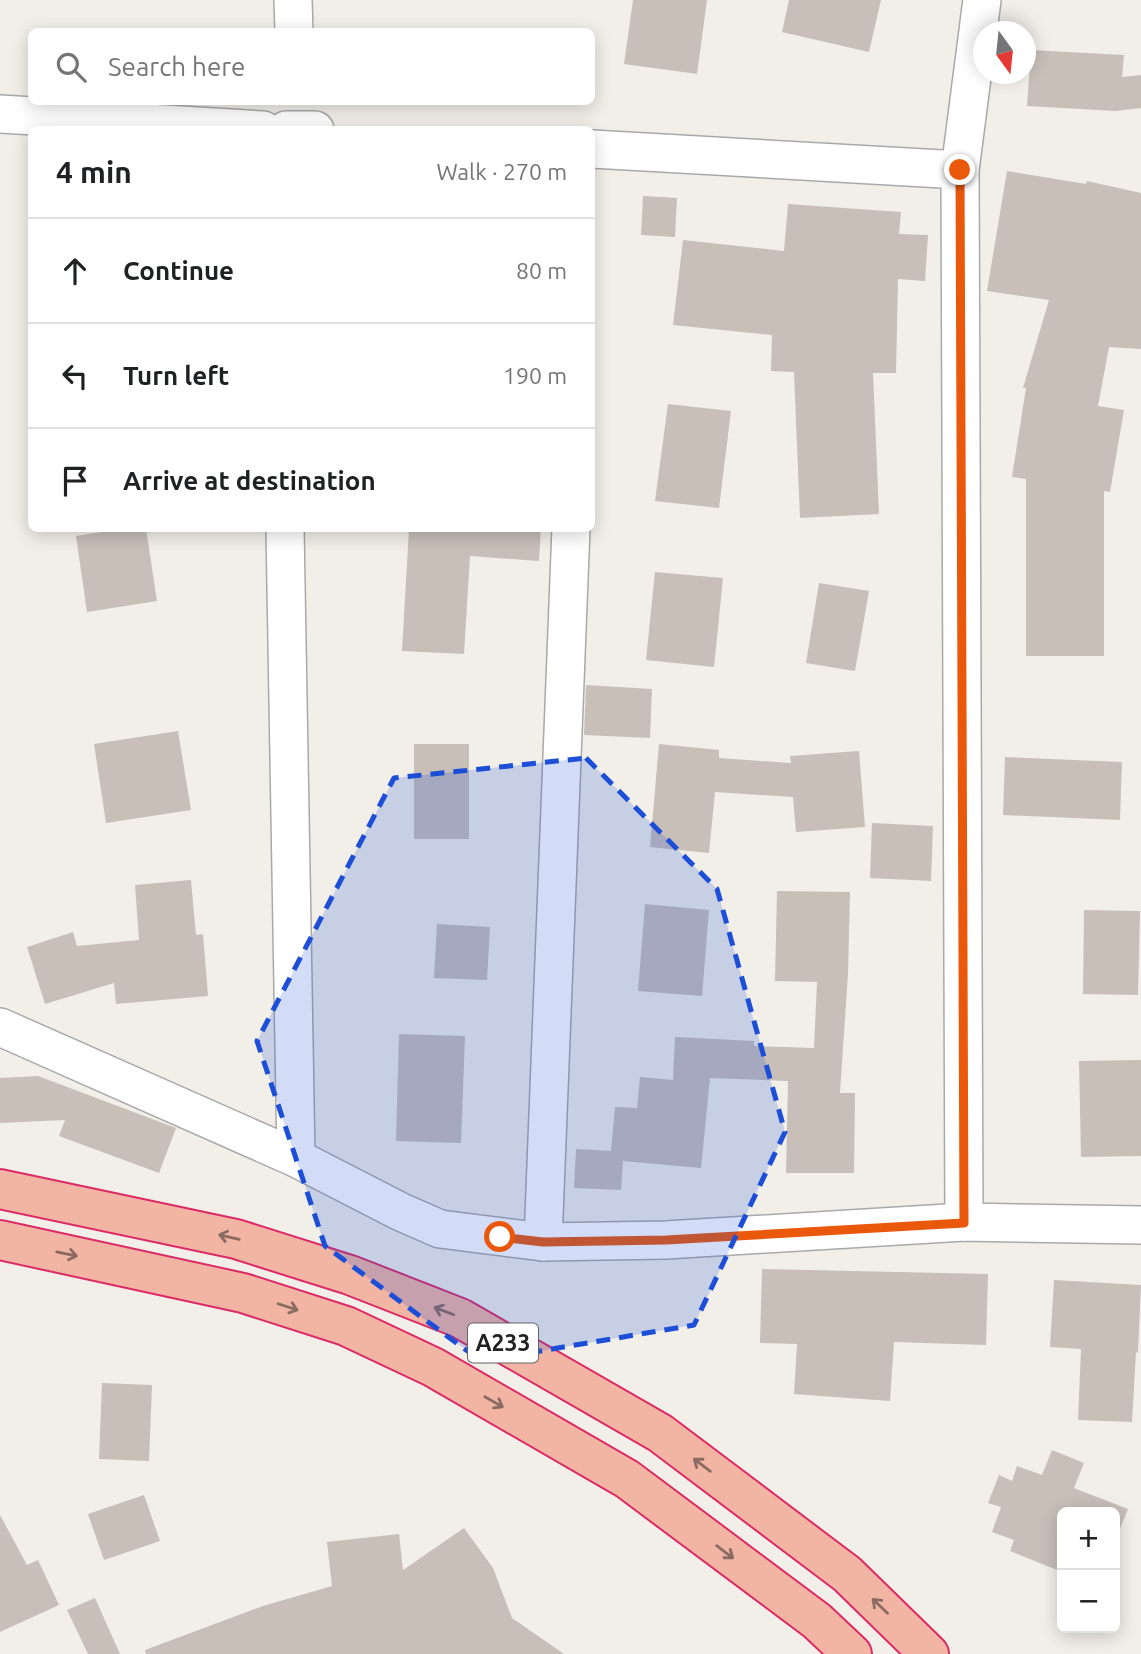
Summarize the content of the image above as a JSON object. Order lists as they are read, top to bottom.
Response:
{
  "streets": {
    "highway": ["A233"]
  },
  "north": "bottom",
  "page": {
    "search": "Search here",
    "heading": ["4 min", "Walk · 270 m"],
    "list": [
      ["Continue", "80 m"],
      ["Turn left", "190 m"],
      "Arrive at destination"
    ],
    "map_buttons": ["+", "−"]
  }
}
